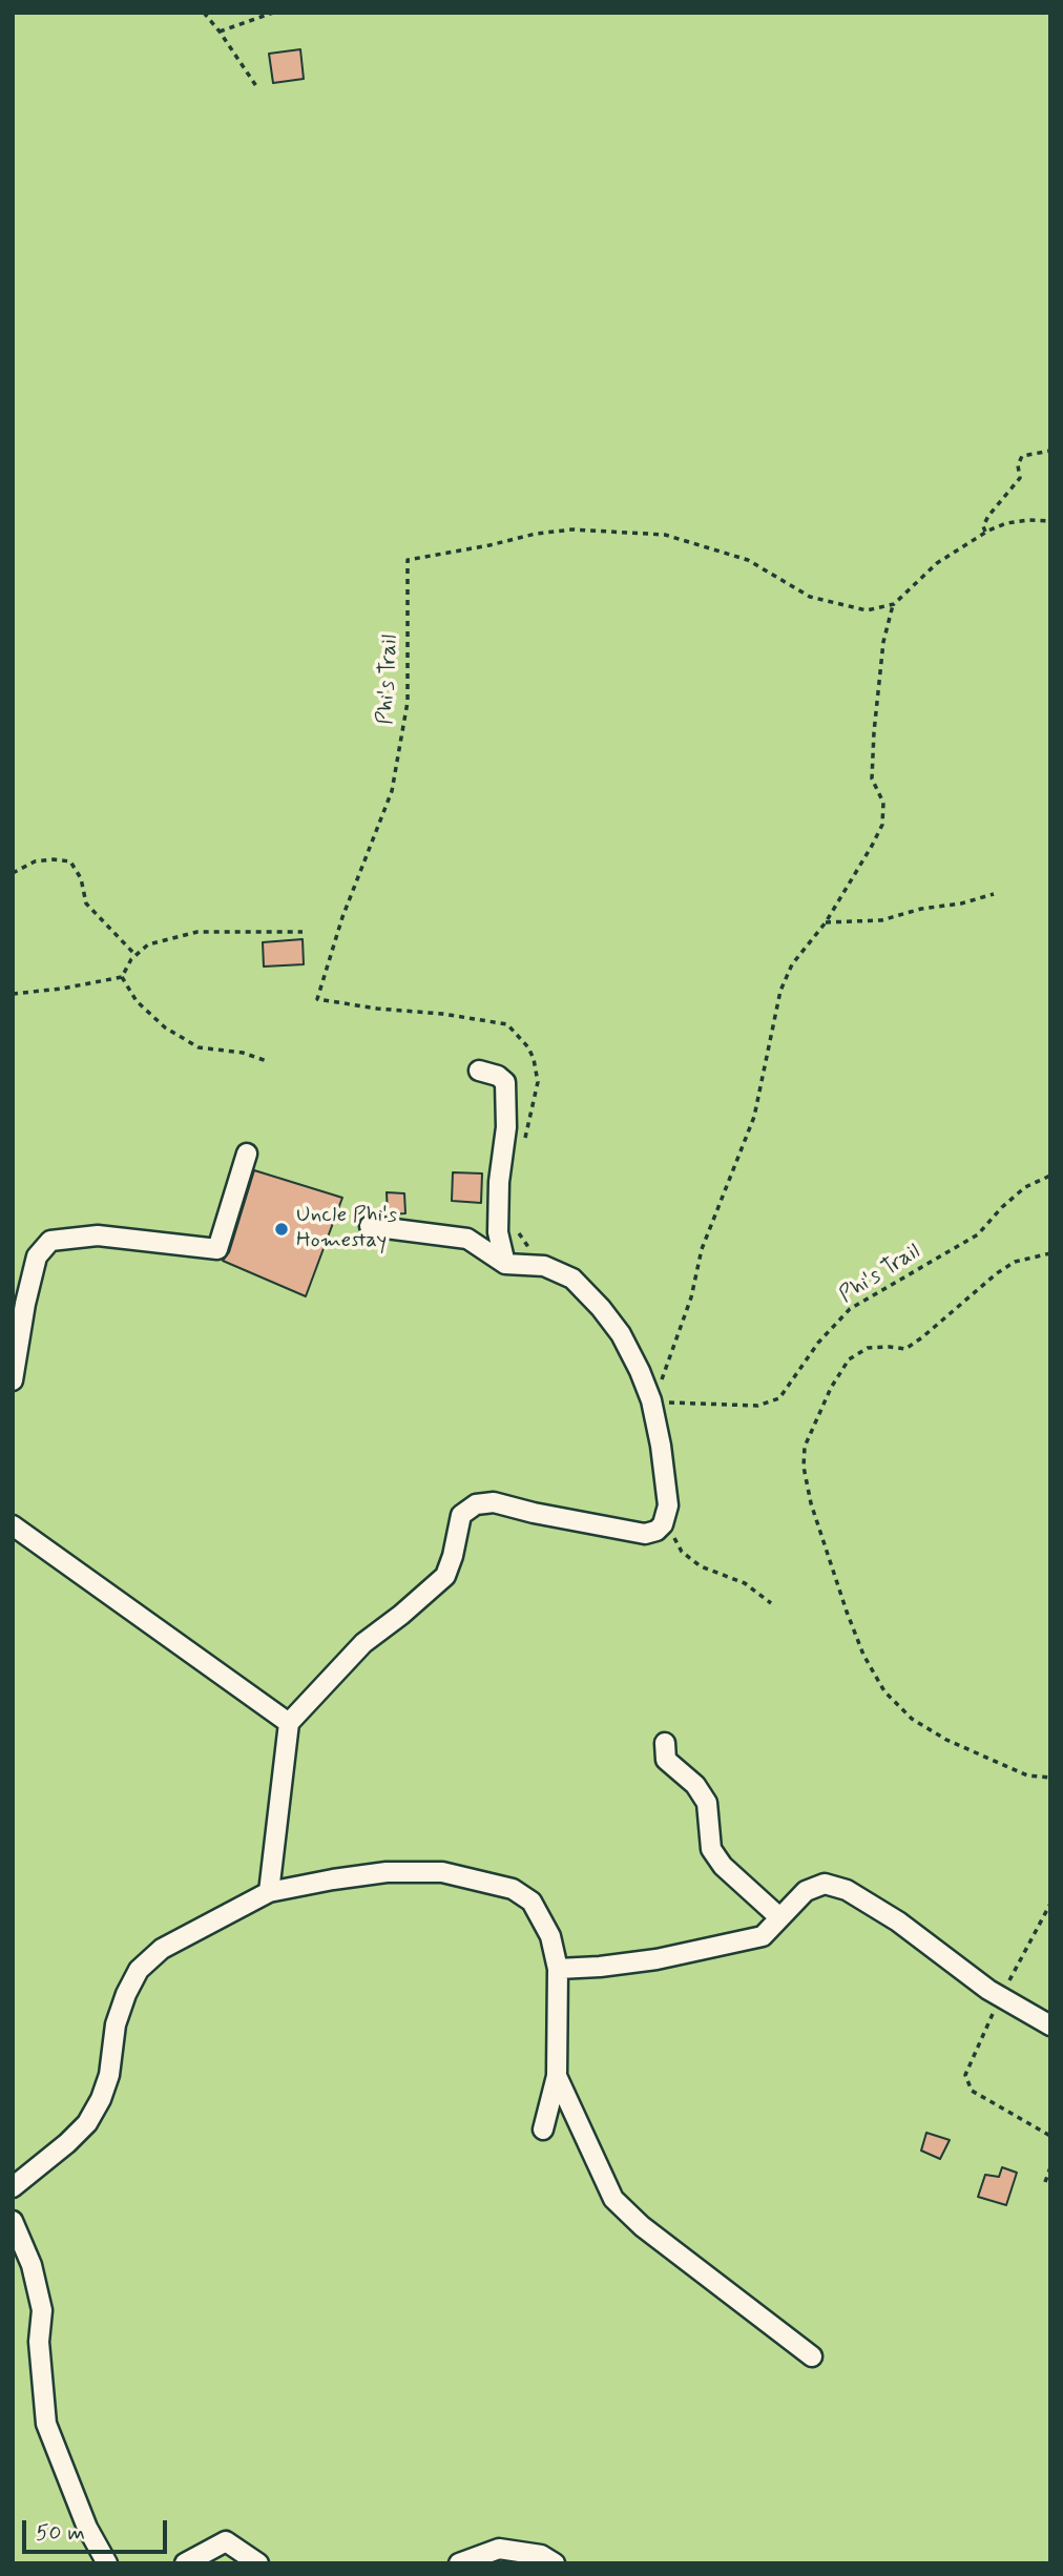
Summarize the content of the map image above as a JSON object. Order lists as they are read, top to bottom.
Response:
{
  "streets": {
    "path": ["Phi's Trail"]
  },
  "places": ["Uncle Phi's Homestay"],
  "scale_bar": "50 m"
}
